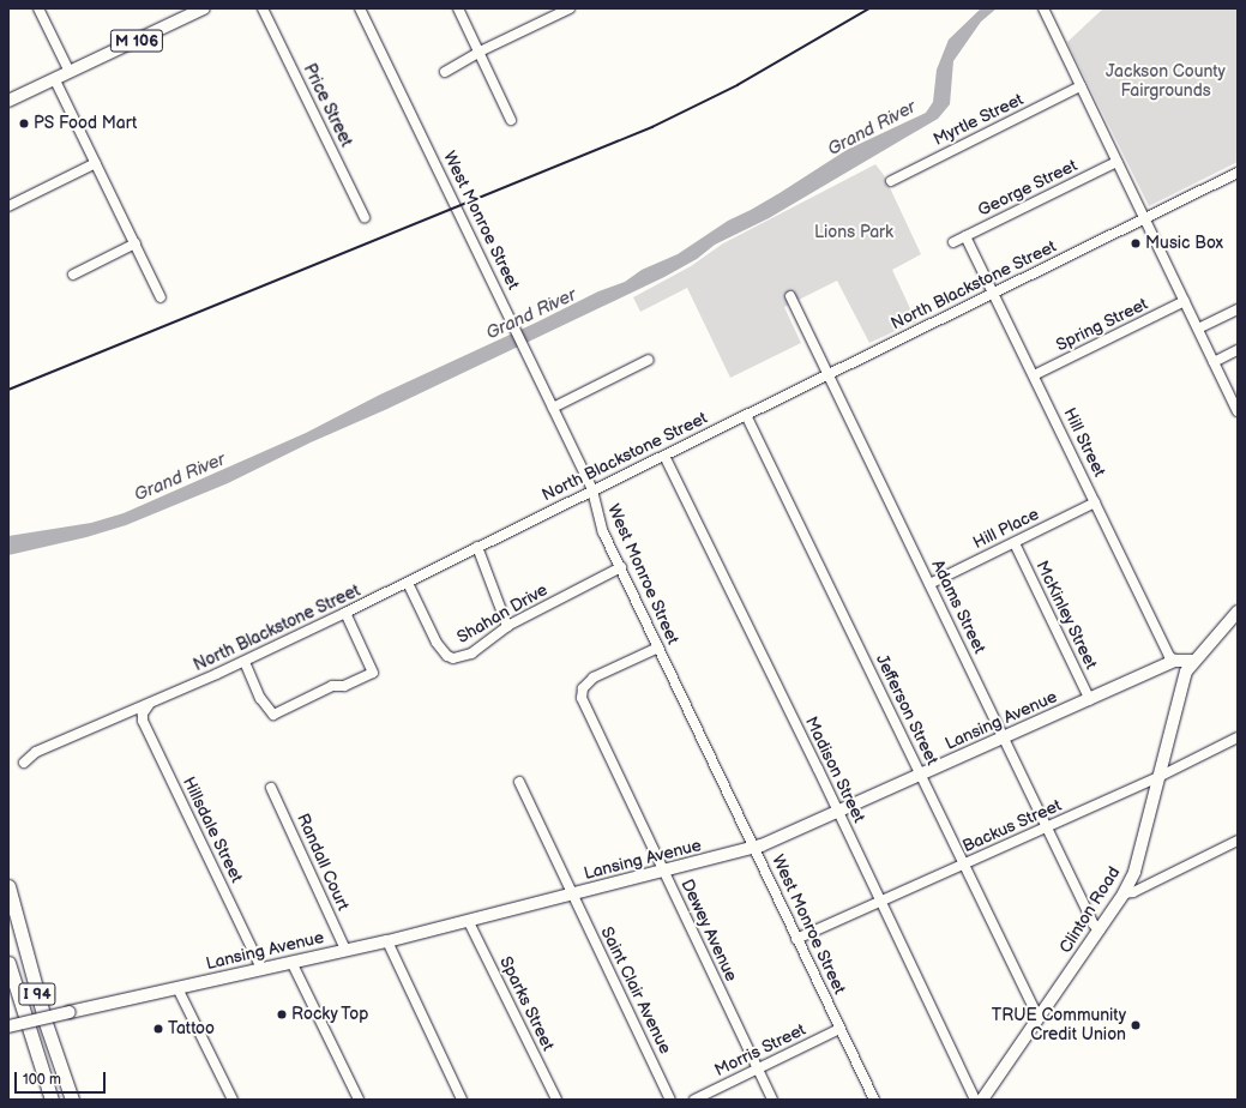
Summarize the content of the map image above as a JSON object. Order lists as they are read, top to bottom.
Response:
{
  "streets": {
    "highway": ["I 94"],
    "main road": ["M 106", "Lansing Avenue", "Clinton Road"],
    "street": [
      "Price Street",
      "Myrtle Street",
      "George Street",
      "West Monroe Street",
      "North Blackstone Street",
      "Spring Street",
      "Hill Street",
      "Hill Place",
      "Adams Street",
      "Shahan Drive",
      "McKinley Street",
      "Jefferson Street",
      "Madison Street",
      "Backus Street",
      "Hillsdale Street",
      "Randall Court",
      "Dewey Avenue",
      "Saint Clair Avenue",
      "Sparks Street",
      "Morris Street"
    ]
  },
  "crossings": [
    ["George Street", "Hill Street"],
    ["West Monroe Street", "North Blackstone Street"],
    ["West Monroe Street", "Shahan Drive"],
    ["West Monroe Street", "Lansing Avenue"],
    ["West Monroe Street", "Backus Street"],
    ["West Monroe Street", "Dewey Avenue"],
    ["West Monroe Street", "Morris Street"],
    ["North Blackstone Street", "Hill Street"],
    ["North Blackstone Street", "Adams Street"],
    ["North Blackstone Street", "Shahan Drive"],
    ["North Blackstone Street", "Jefferson Street"],
    ["North Blackstone Street", "Madison Street"],
    ["North Blackstone Street", "Hillsdale Street"],
    ["Spring Street", "Hill Street"],
    ["Hill Street", "Hill Place"],
    ["Hill Street", "Lansing Avenue"],
    ["Hill Place", "Adams Street"],
    ["Hill Place", "McKinley Street"],
    ["Adams Street", "Lansing Avenue"],
    ["Adams Street", "Backus Street"],
    ["Adams Street", "Clinton Road"],
    ["McKinley Street", "Lansing Avenue"],
    ["Jefferson Street", "Lansing Avenue"],
    ["Jefferson Street", "Backus Street"],
    ["Jefferson Street", "Clinton Road"],
    ["Lansing Avenue", "Madison Street"],
    ["Lansing Avenue", "Hillsdale Street"],
    ["Lansing Avenue", "Randall Court"],
    ["Lansing Avenue", "Clinton Road"],
    ["Lansing Avenue", "Dewey Avenue"],
    ["Lansing Avenue", "Saint Clair Avenue"],
    ["Lansing Avenue", "Sparks Street"],
    ["Madison Street", "Backus Street"],
    ["Backus Street", "Clinton Road"],
    ["Dewey Avenue", "Morris Street"]
  ],
  "water": ["Grand River"],
  "parks": ["Jackson County Fairgrounds", "Lions Park"],
  "places": [
    "PS Food Mart",
    "Music Box",
    "Rocky Top",
    "TRUE Community Credit Union",
    "Tattoo"
  ],
  "scale_bar": "100 m"
}
